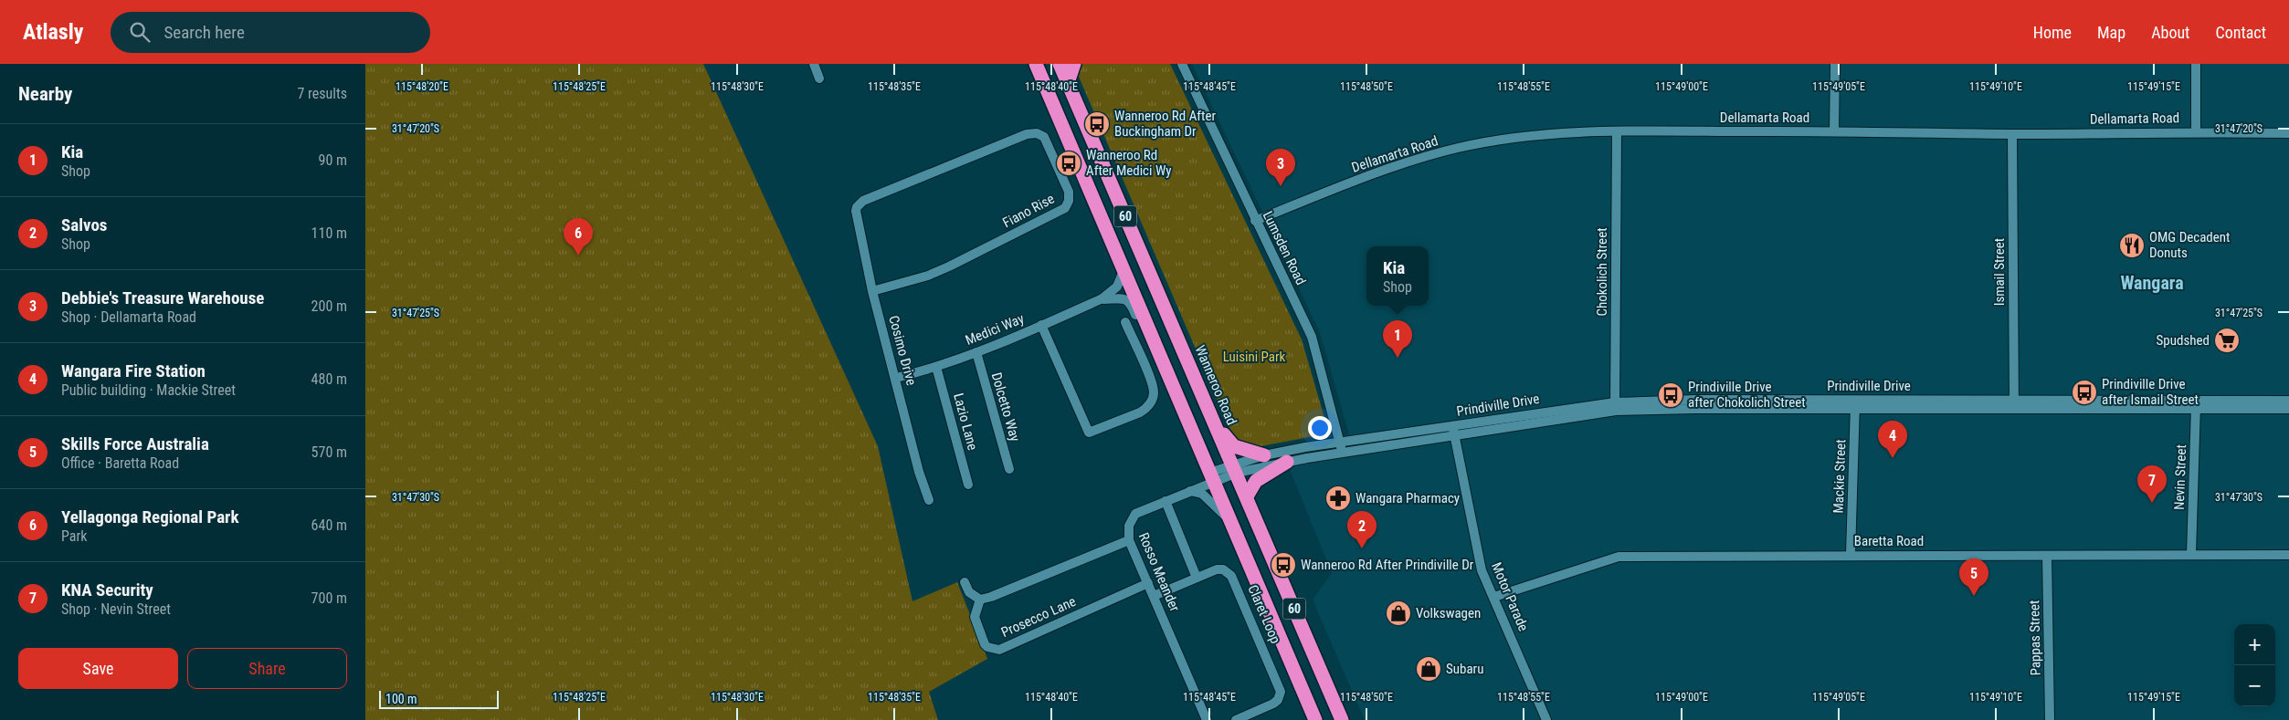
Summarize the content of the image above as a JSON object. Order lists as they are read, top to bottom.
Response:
{
  "streets": {
    "highway": ["60", "Wanneroo Road"],
    "street": [
      "Dellamarta Road",
      "Fiano Rise",
      "Lumsden Road",
      "Chokolich Street",
      "Ismail Street",
      "Medici Way",
      "Cosimo Drive",
      "Prindiville Drive",
      "Dolcetto Way",
      "Lazio Lane",
      "Mackie Street",
      "Nevin Street",
      "Baretta Road",
      "Rosso Meander",
      "Motor Parade",
      "Claret Loop",
      "Prosecco Lane",
      "Pappas Street"
    ]
  },
  "crossings": [
    ["Dellamarta Road", "Lumsden Road"],
    ["Dellamarta Road", "Chokolich Street"],
    ["Dellamarta Road", "Ismail Street"],
    ["Fiano Rise", "Cosimo Drive"],
    ["60", "Medici Way"],
    ["60", "Prindiville Drive"],
    ["60", "Rosso Meander"],
    ["Lumsden Road", "Prindiville Drive"],
    ["Chokolich Street", "Prindiville Drive"],
    ["Ismail Street", "Prindiville Drive"],
    ["Medici Way", "Cosimo Drive"],
    ["Medici Way", "Dolcetto Way"],
    ["Medici Way", "Lazio Lane"],
    ["Wanneroo Road", "Prindiville Drive"],
    ["Prindiville Drive", "Mackie Street"],
    ["Prindiville Drive", "Nevin Street"],
    ["Prindiville Drive", "Rosso Meander"],
    ["Prindiville Drive", "Motor Parade"],
    ["Mackie Street", "Baretta Road"],
    ["Nevin Street", "Baretta Road"],
    ["Baretta Road", "Motor Parade"],
    ["Baretta Road", "Pappas Street"],
    ["Rosso Meander", "Claret Loop"],
    ["Rosso Meander", "Prosecco Lane"]
  ],
  "districts": ["Wangara"],
  "parks": ["Luisini Park"],
  "places": {
    "bus stop": [
      "Wanneroo Rd After Buckingham Dr",
      "Wanneroo Rd After Medici Wy",
      "Prindiville Drive after Ismail Street",
      "Prindiville Drive after Chokolich Street",
      "Wanneroo Rd After Prindiville Dr"
    ],
    "restaurant": ["OMG Decadent Donuts"],
    "supermarket": ["Spudshed"],
    "pharmacy": ["Wangara Pharmacy"],
    "shop": ["Volkswagen", "Subaru"]
  },
  "scale_bar": "100 m",
  "page": {
    "header": "Atlasly",
    "search": "Search here",
    "nav": [
      "Home",
      "Map",
      "About",
      "Contact"
    ],
    "heading": ["Nearby", "7 results"],
    "list": [
      {
        "mark": "1",
        "name": "Kia",
        "note": "Shop",
        "value": "90 m"
      },
      {
        "mark": "2",
        "name": "Salvos",
        "note": "Shop",
        "value": "110 m"
      },
      {
        "mark": "3",
        "name": "Debbie's Treasure Warehouse",
        "note": "Shop · Dellamarta Road",
        "value": "200 m"
      },
      {
        "mark": "4",
        "name": "Wangara Fire Station",
        "note": "Public building · Mackie Street",
        "value": "480 m"
      },
      {
        "mark": "5",
        "name": "Skills Force Australia",
        "note": "Office · Baretta Road",
        "value": "570 m"
      },
      {
        "mark": "6",
        "name": "Yellagonga Regional Park",
        "note": "Park",
        "value": "640 m"
      },
      {
        "mark": "7",
        "name": "KNA Security",
        "note": "Shop · Nevin Street",
        "value": "700 m"
      }
    ],
    "pins": [
      "3",
      "6",
      "1",
      "4",
      "7",
      "2",
      "5"
    ],
    "popup": ["Kia", "Shop"],
    "map_buttons": ["+", "−"],
    "buttons": ["Save", "Share"],
    "scale": "100 m"
  },
  "coordinates": [
    "115°48'20\"E",
    "115°48'25\"E",
    "115°48'30\"E",
    "115°48'35\"E",
    "115°48'40\"E",
    "115°48'45\"E",
    "115°48'50\"E",
    "115°48'55\"E",
    "115°49'00\"E",
    "115°49'05\"E",
    "115°49'10\"E",
    "115°49'15\"E",
    "31°47'20\"S",
    "31°47'25\"S",
    "31°47'30\"S"
  ]
}
